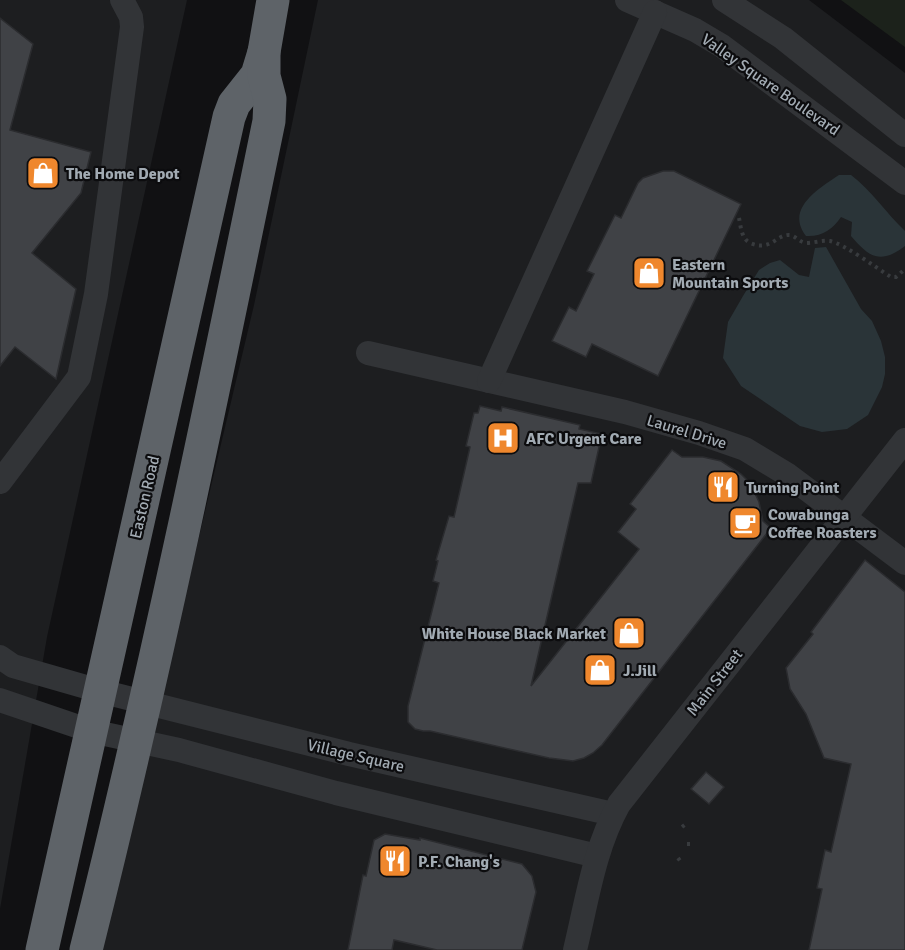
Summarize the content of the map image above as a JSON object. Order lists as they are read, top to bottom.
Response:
{
  "streets": {
    "highway": ["Easton Road"],
    "street": [
      "Valley Square Boulevard",
      "Laurel Drive",
      "Main Street",
      "Village Square"
    ]
  },
  "crossings": [
    ["Laurel Drive", "Main Street"],
    ["Easton Road", "Village Square"],
    ["Main Street", "Village Square"]
  ],
  "places": {
    "shop": [
      "The Home Depot",
      "Eastern Mountain Sports",
      "White House Black Market",
      "J.Jill"
    ],
    "hospital": ["AFC Urgent Care"],
    "restaurant": ["Turning Point", "P.F. Chang's"],
    "cafe": ["Cowabunga Coffee Roasters"]
  }
}
